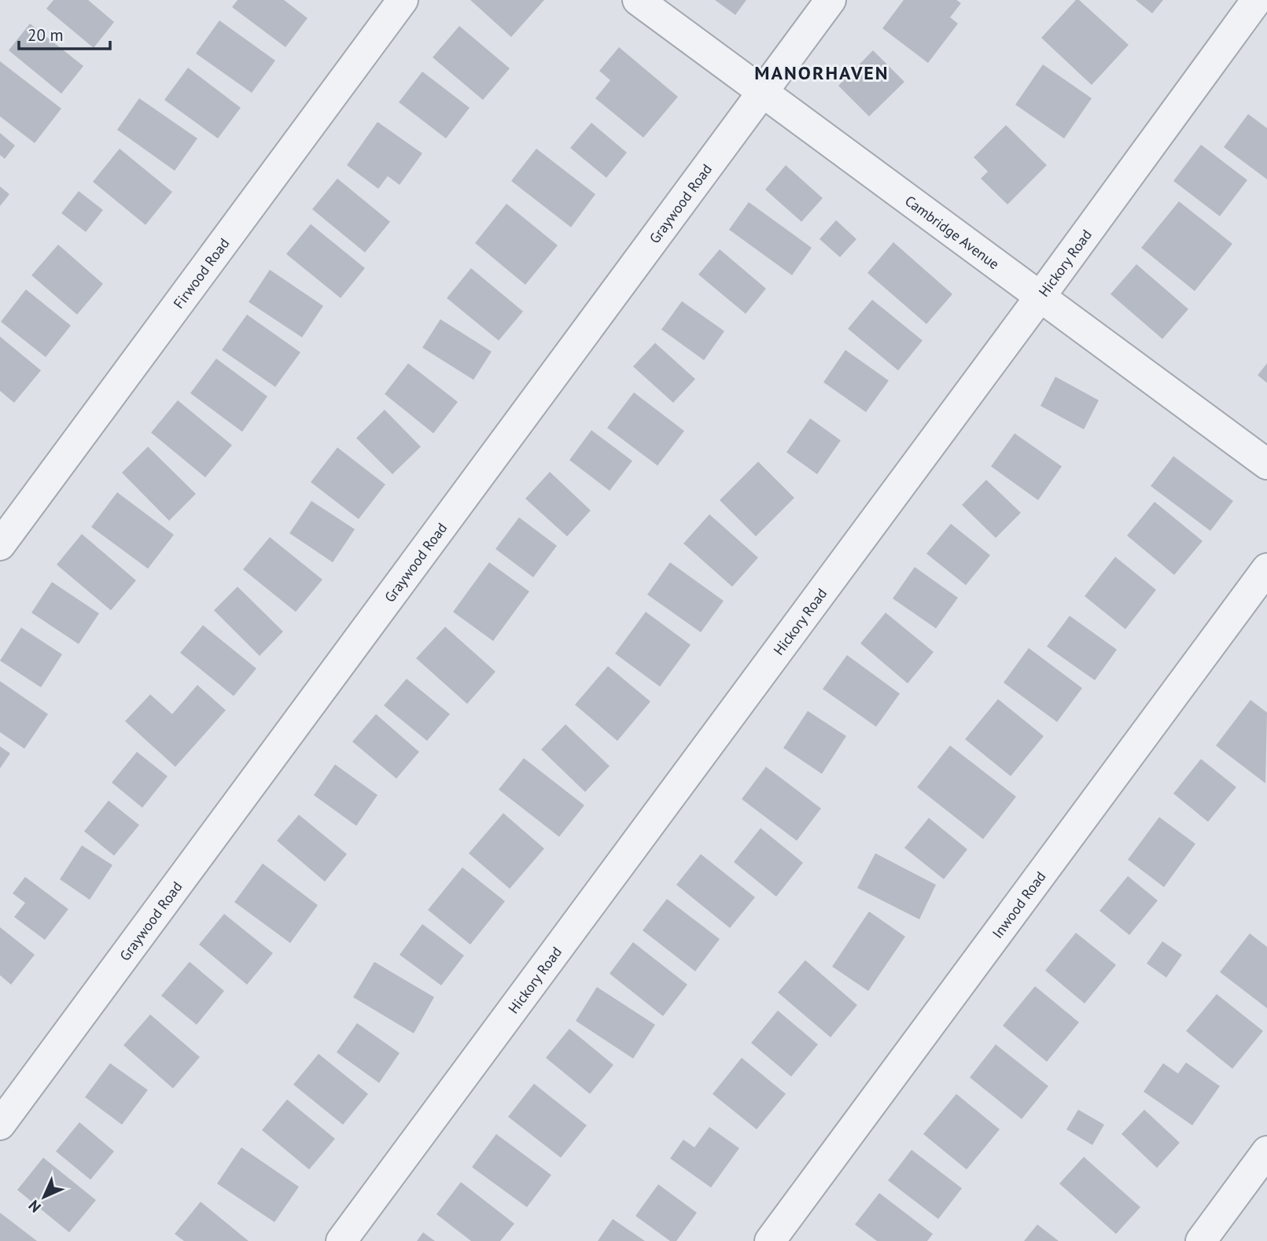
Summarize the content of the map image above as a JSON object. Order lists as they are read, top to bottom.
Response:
{
  "streets": {
    "street": [
      "Graywood Road",
      "Cambridge Avenue",
      "Hickory Road",
      "Firwood Road",
      "Inwood Road"
    ]
  },
  "crossings": [
    ["Graywood Road", "Cambridge Avenue"],
    ["Cambridge Avenue", "Hickory Road"]
  ],
  "districts": ["MANORHAVEN"],
  "scale_bar": "20 m",
  "north": "bottom left"
}
